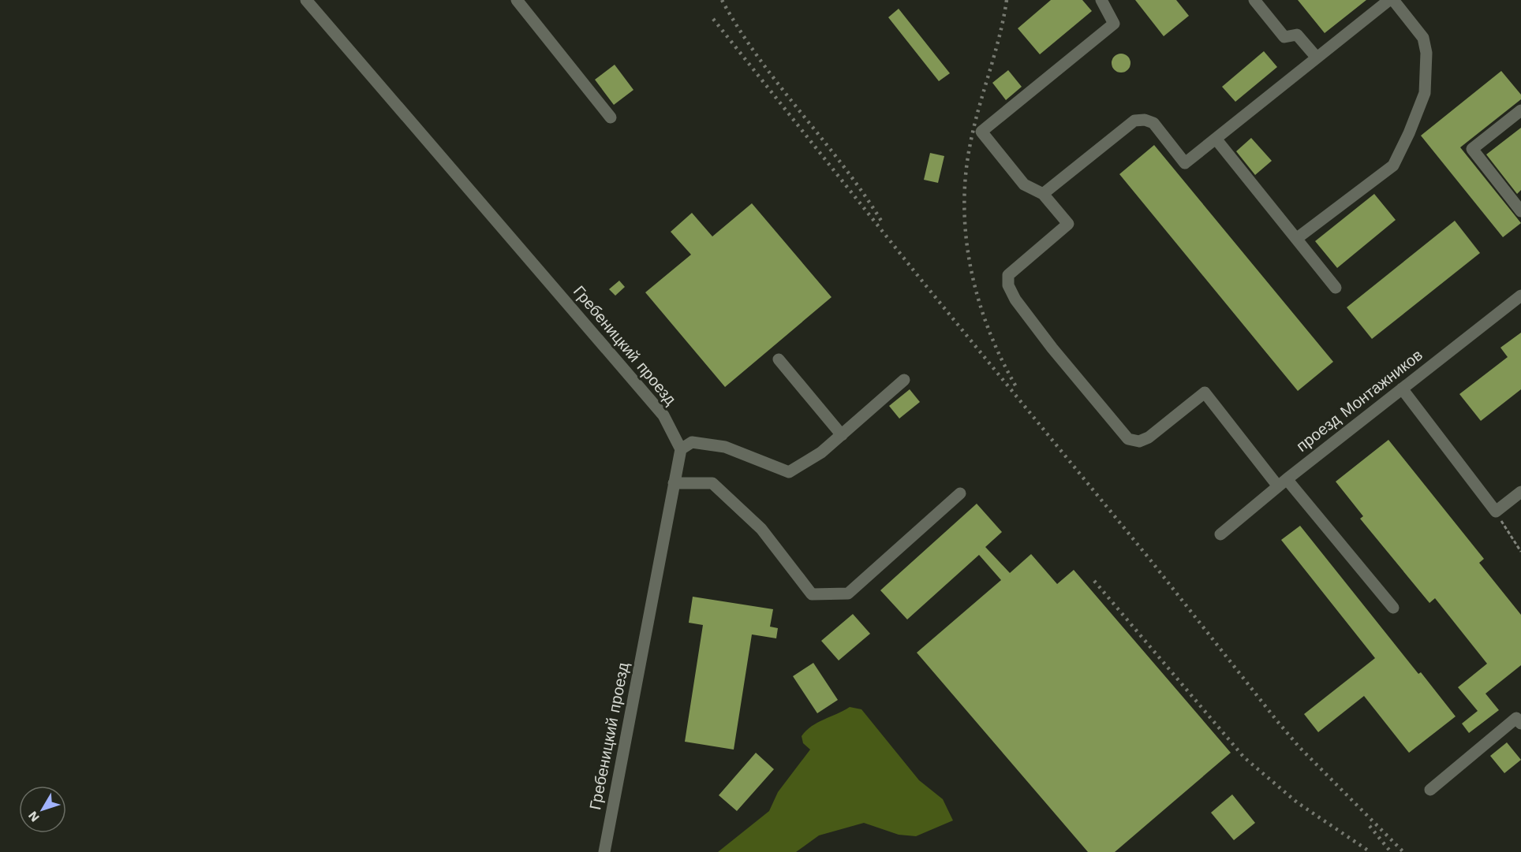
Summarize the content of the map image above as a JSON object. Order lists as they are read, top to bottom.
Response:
{
  "streets": {
    "street": ["Гребеницкий проезд", "проезд Монтажников"]
  },
  "north": "bottom left"
}
